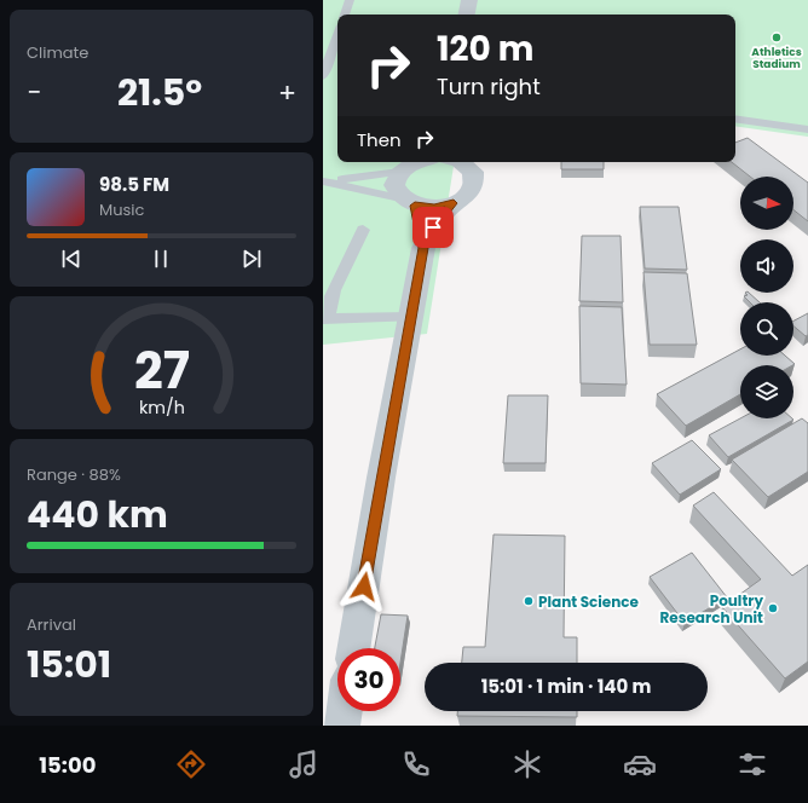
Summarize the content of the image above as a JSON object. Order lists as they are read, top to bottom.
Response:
{
  "places": ["Athletics Stadium", "Plant Science", "Poultry Research Unit"],
  "north": "right",
  "page": {
    "tile": [
      "Climate",
      ["Range · 88%", "440 km"],
      ["Arrival", "15:01"]
    ],
    "turn": ["120 m", "Turn right"],
    "heat": ["−", "21.5°", "+"],
    "then": "Then",
    "song": ["98.5 FM", "Music"],
    "limit": "30",
    "trip": "15:01 · 1 min · 140 m",
    "tabs": "15:00",
    "gauge": ["27", "km/h"]
  }
}
